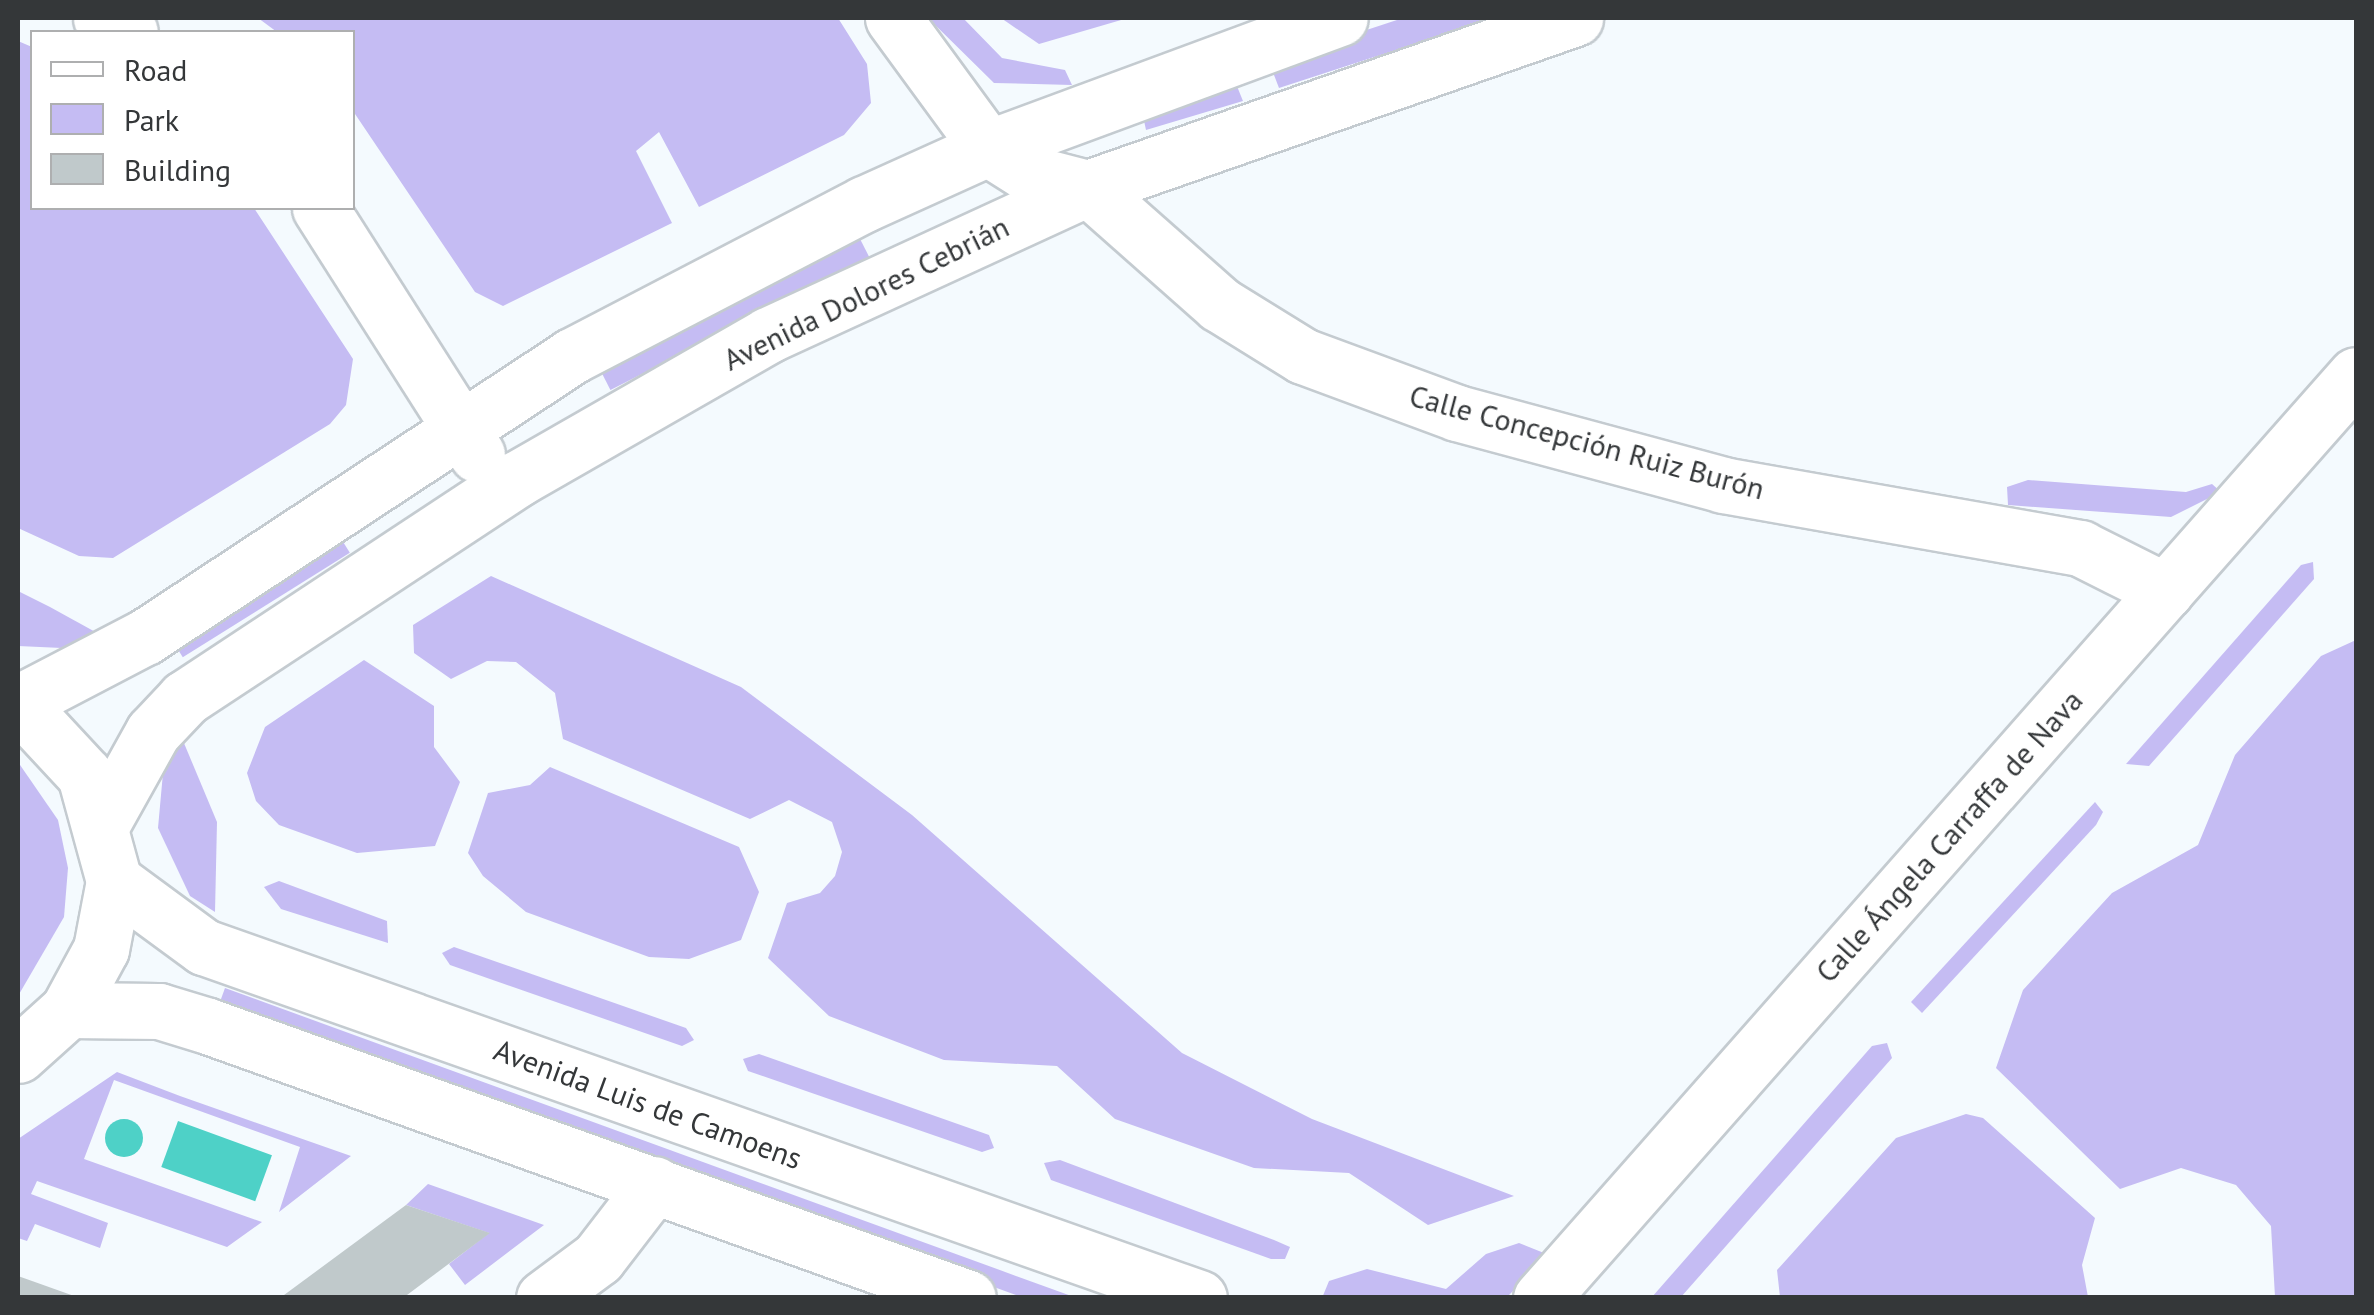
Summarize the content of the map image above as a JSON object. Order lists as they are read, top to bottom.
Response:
{
  "streets": {
    "street": [
      "Avenida Dolores Cebrián",
      "Calle Concepción Ruiz Burón",
      "Calle Ángela Carraffa de Nava",
      "Avenida Luis de Camoens"
    ]
  },
  "crossings": [
    ["Avenida Dolores Cebrián", "Calle Concepción Ruiz Burón"],
    ["Calle Concepción Ruiz Burón", "Calle Ángela Carraffa de Nava"]
  ],
  "legend": ["Road", "Park", "Building"]
}
